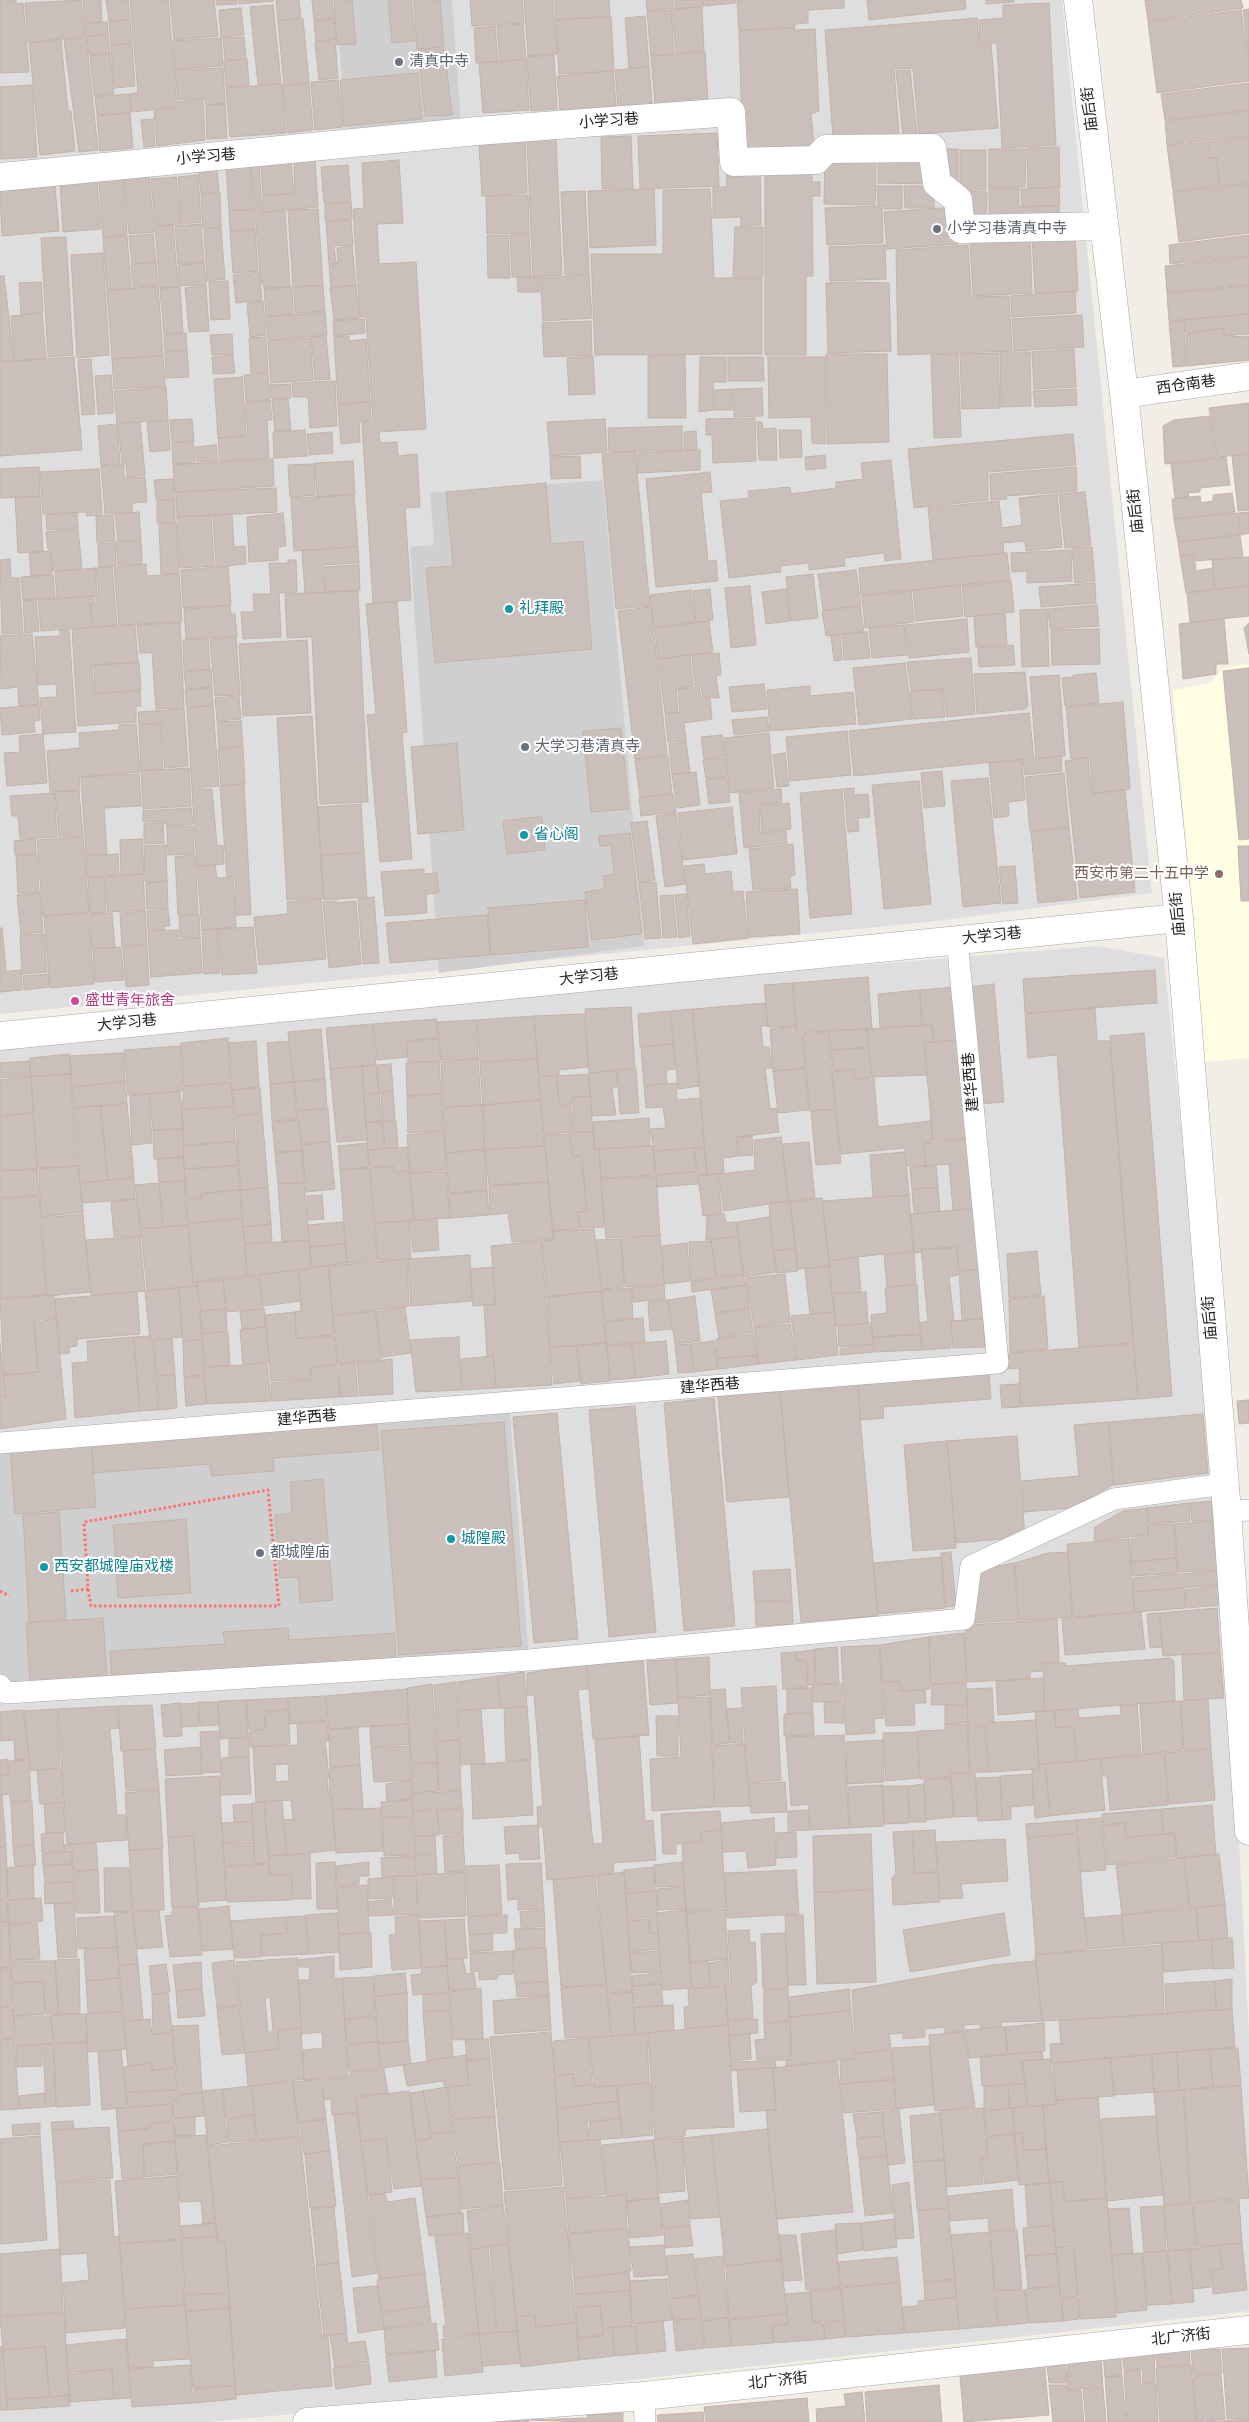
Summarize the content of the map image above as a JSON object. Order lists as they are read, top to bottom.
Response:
{
  "streets": {
    "street": [
      "庙后街",
      "小学习巷",
      "西仓南巷",
      "大学习巷",
      "北广济街"
    ],
    "lane": ["建华西巷"]
  },
  "crossings": [
    ["庙后街", "小学习巷"],
    ["庙后街", "西仓南巷"],
    ["庙后街", "大学习巷"],
    ["大学习巷", "建华西巷"]
  ],
  "places": [
    "清真中寺",
    "小学习巷清真中寺",
    "礼拜殿",
    "大学习巷清真寺",
    "省心阁",
    "西安市第二十五中学",
    "盛世青年旅舍",
    "城隍殿",
    "都城隍庙",
    "西安都城隍庙戏楼"
  ]
}
